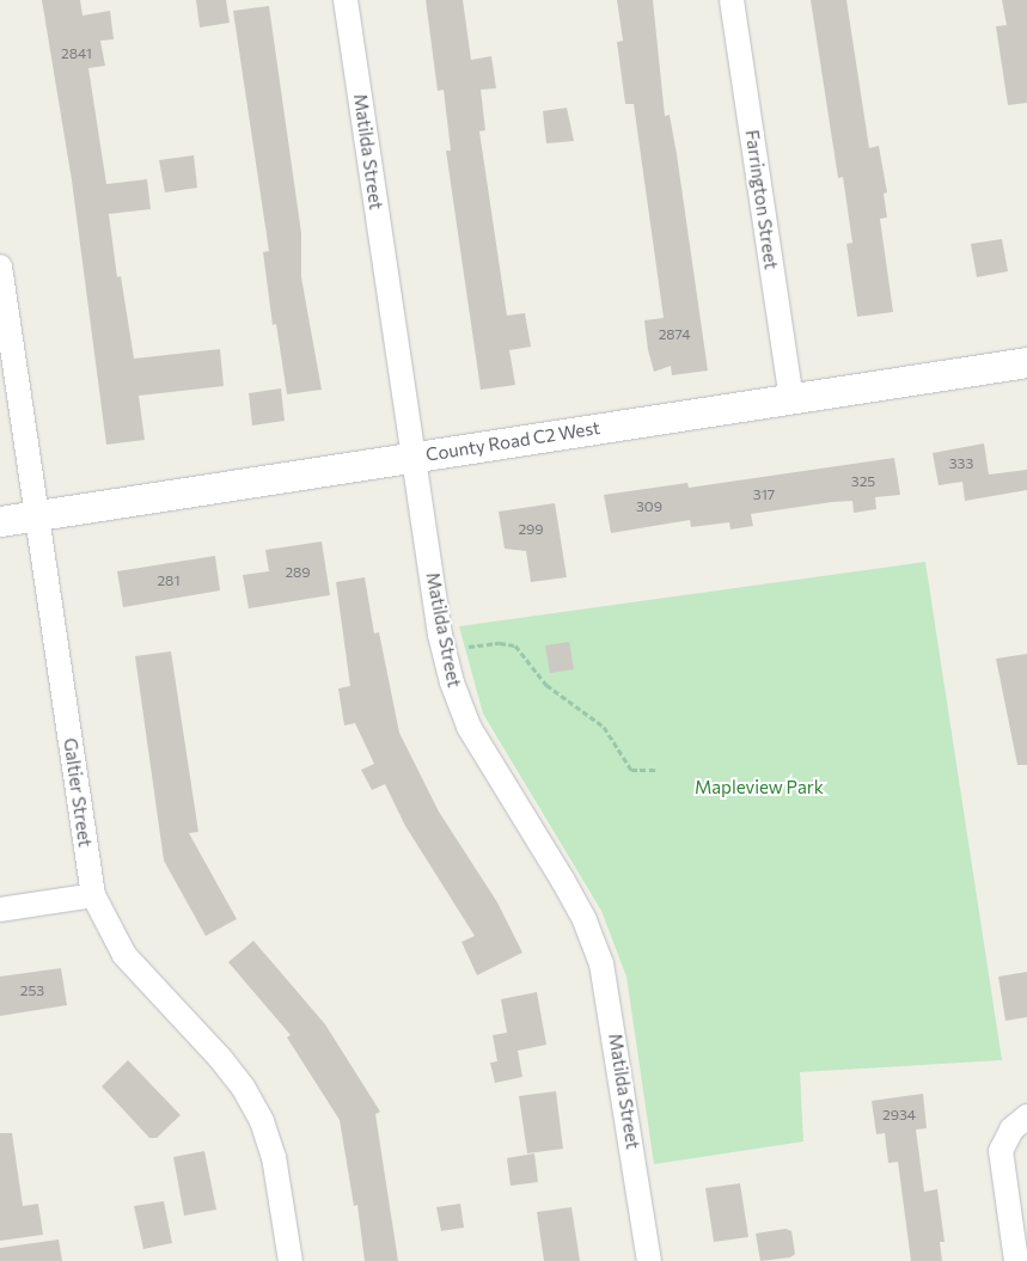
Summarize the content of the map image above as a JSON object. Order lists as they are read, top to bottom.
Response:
{
  "streets": {
    "street": [
      "Matilda Street",
      "Farrington Street",
      "County Road C2 West",
      "Galtier Street"
    ]
  },
  "crossings": [
    ["Matilda Street", "County Road C2 West"],
    ["Farrington Street", "County Road C2 West"],
    ["County Road C2 West", "Galtier Street"]
  ],
  "parks": ["Mapleview Park"],
  "house_numbers": [
    "2841",
    "2874",
    "333",
    "325",
    "317",
    "309",
    "299",
    "289",
    "281",
    "253",
    "2934"
  ]
}
